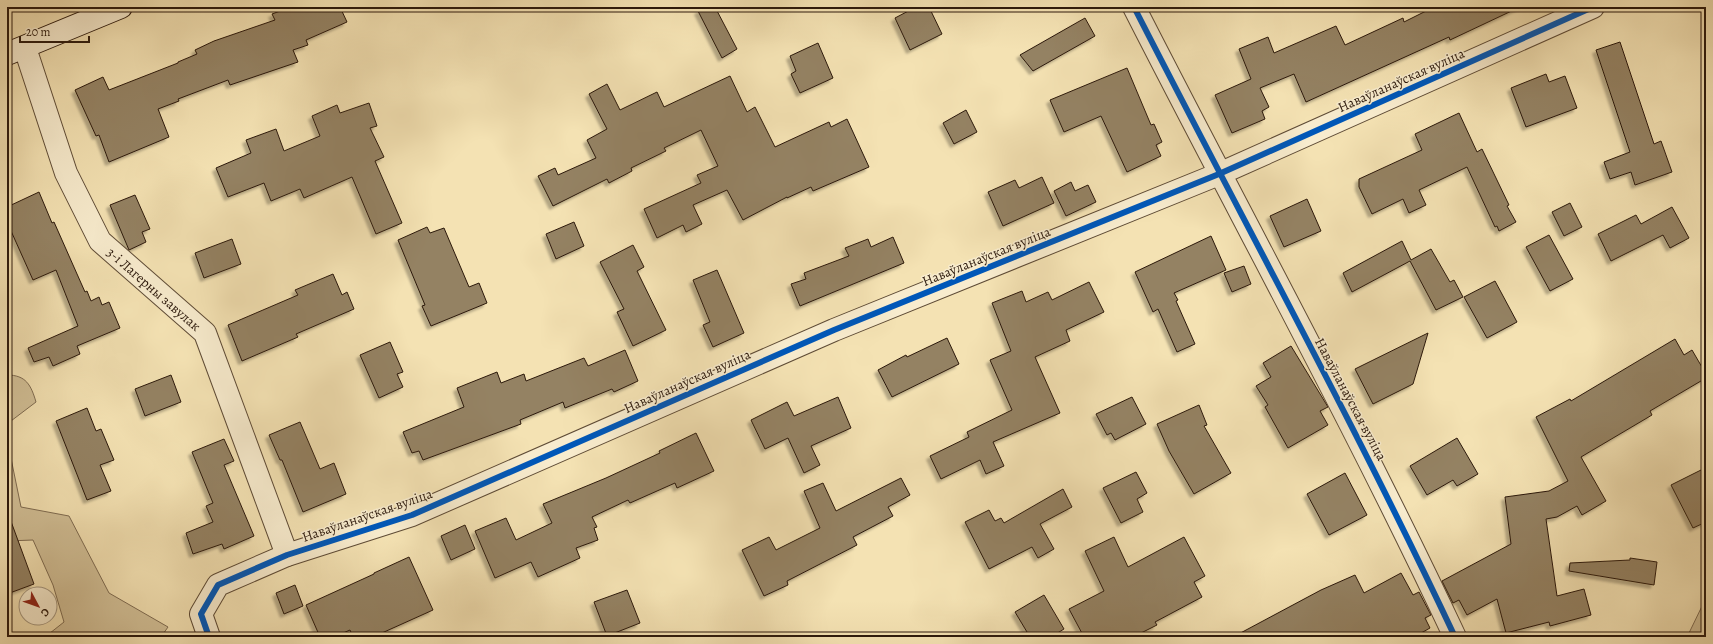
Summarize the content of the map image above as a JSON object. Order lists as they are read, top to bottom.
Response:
{
  "streets": {
    "street": ["Наваўланаўская вуліца", "3-і Лагерны завулак"]
  },
  "crossings": [
    ["Наваўланаўская вуліца", "3-і Лагерны завулак"]
  ],
  "scale_bar": "20 m",
  "north": "bottom right"
}
